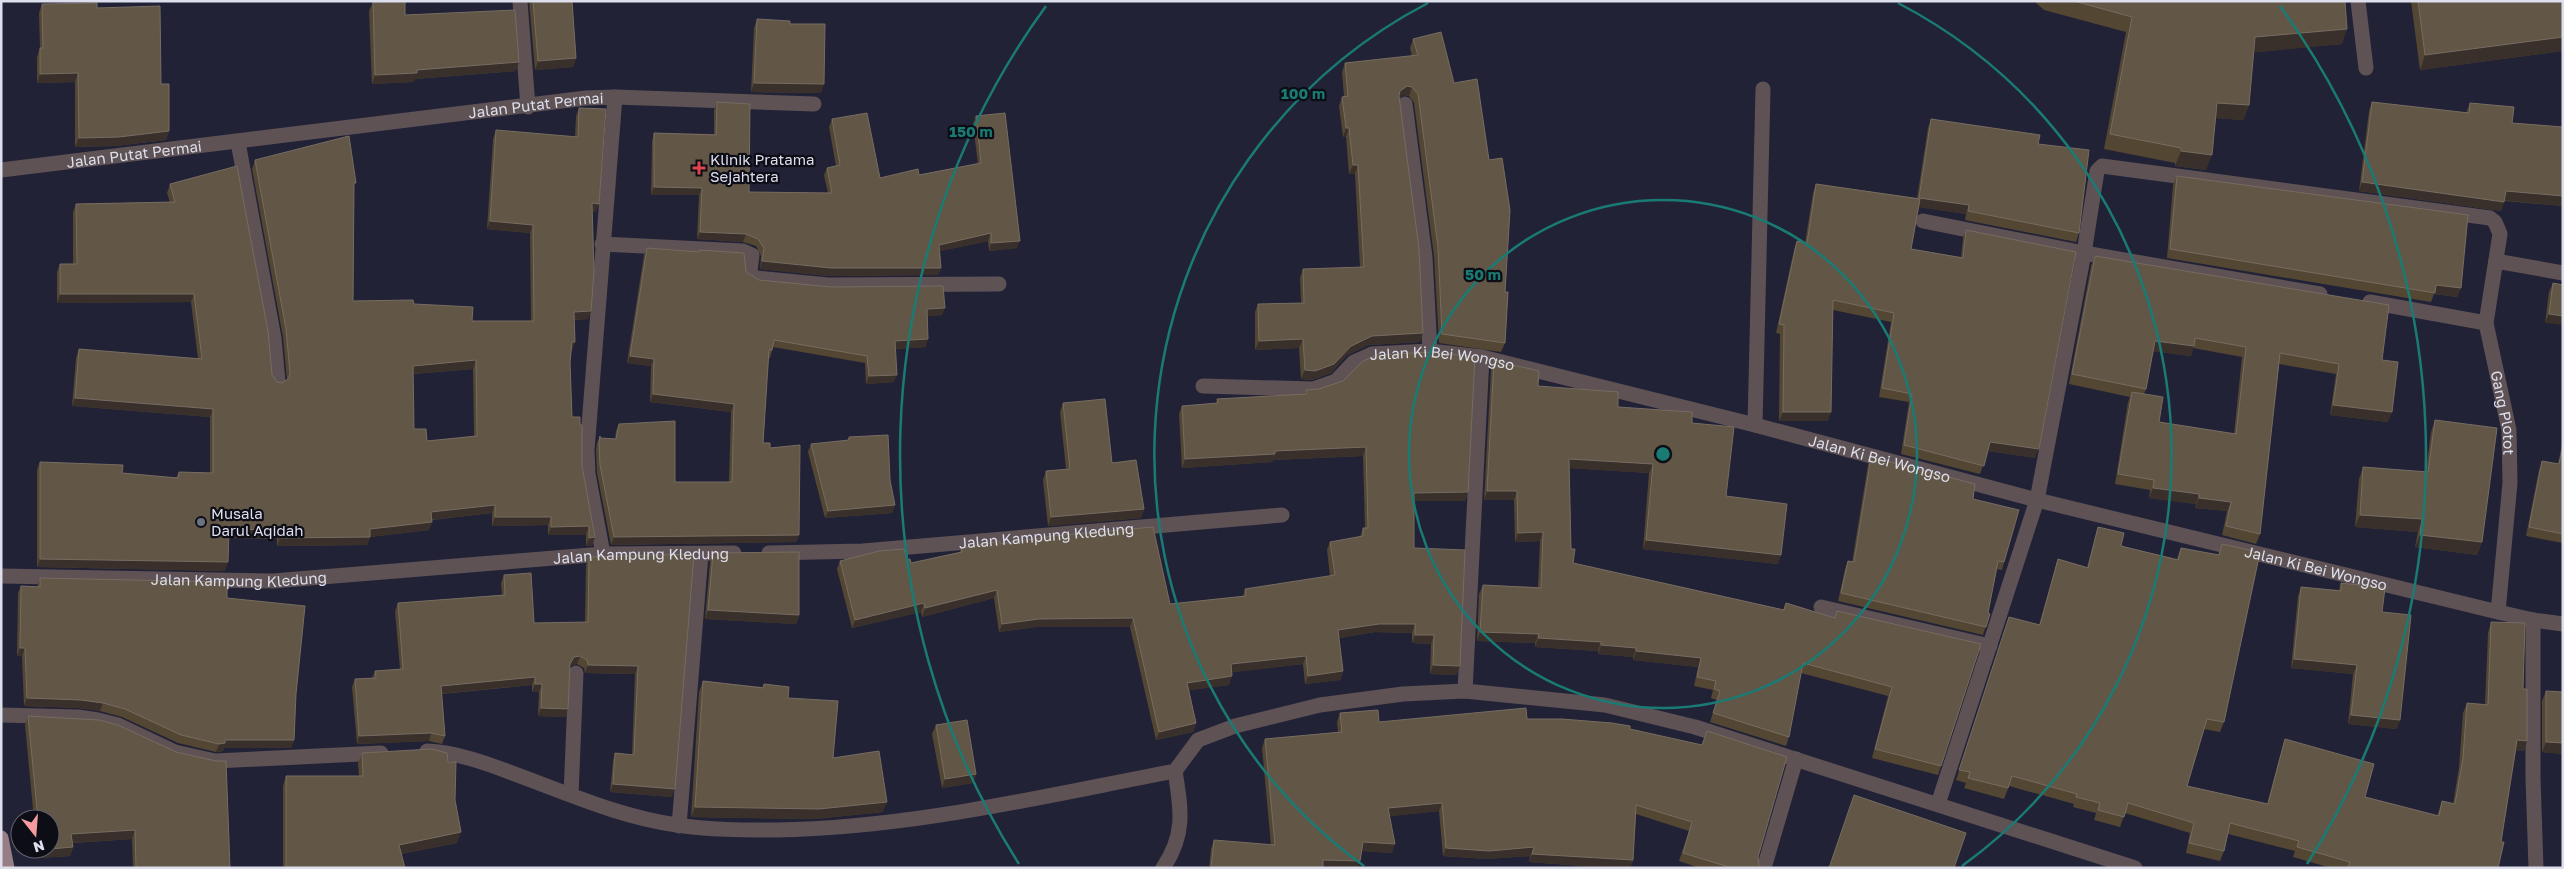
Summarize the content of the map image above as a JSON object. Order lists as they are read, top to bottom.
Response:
{
  "streets": {
    "street": [
      "Jalan Putat Permai",
      "Jalan Ki Bei Wongso",
      "Gang Plotot",
      "Jalan Kampung Kledung"
    ]
  },
  "crossings": [
    ["Jalan Putat Permai", "Jalan Kampung Kledung"],
    ["Jalan Ki Bei Wongso", "Gang Plotot"]
  ],
  "places": {
    "health": ["Klinik Pratama Sejahtera"],
    "other": ["Musala Darul Aqidah"]
  },
  "north": "bottom",
  "rings": ["100 m", "150 m", "50 m"]
}
